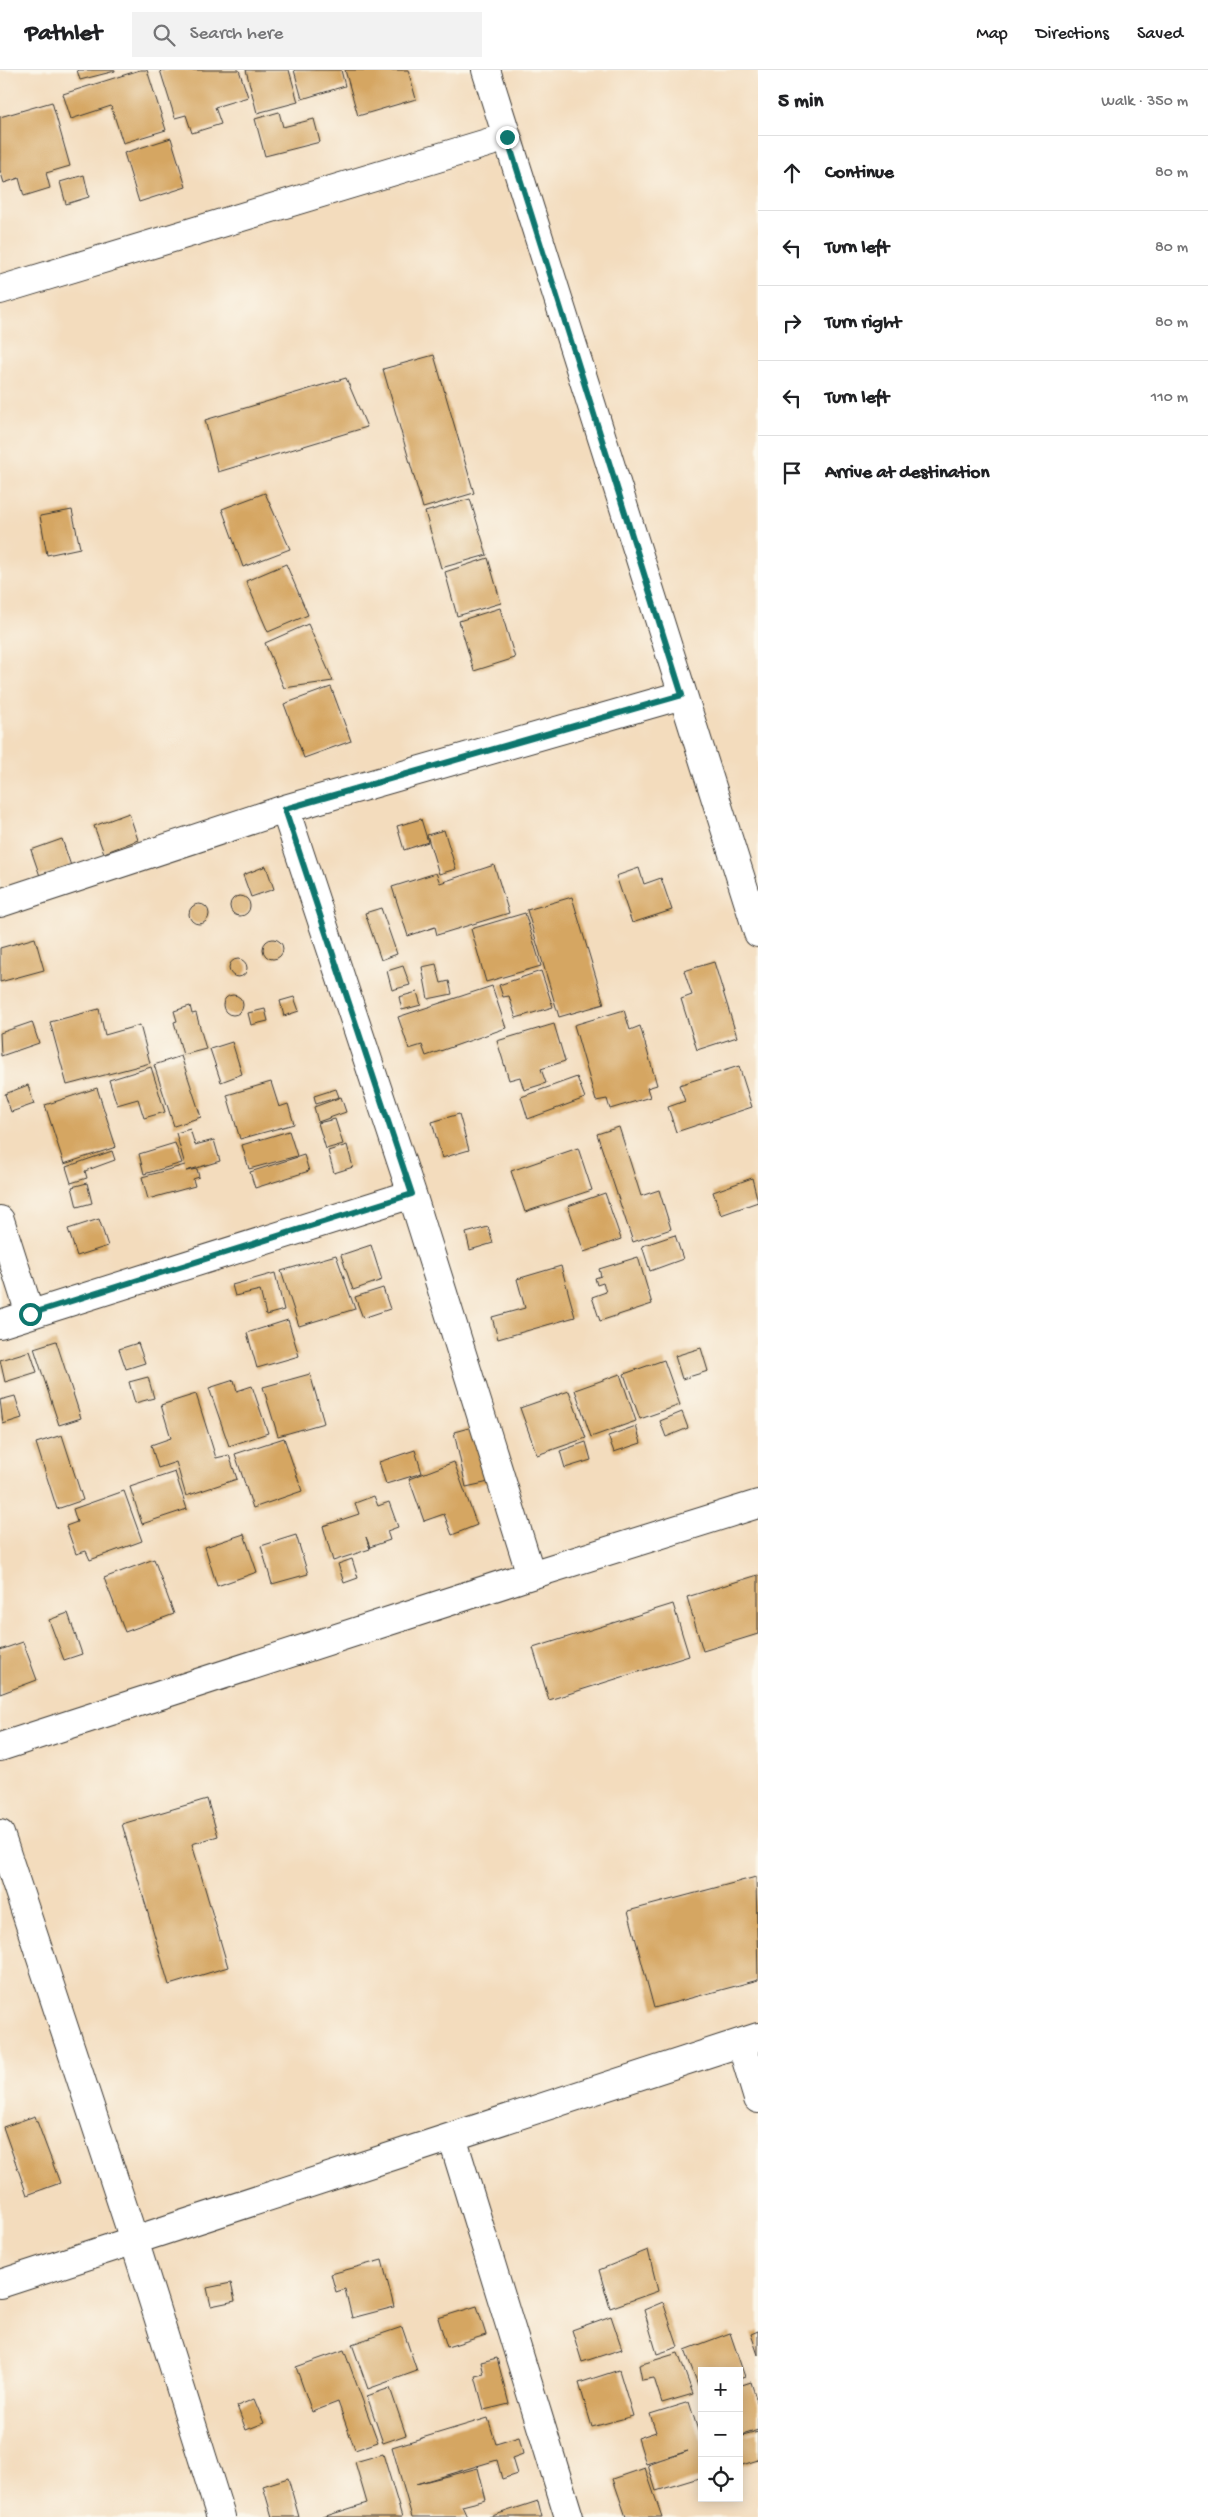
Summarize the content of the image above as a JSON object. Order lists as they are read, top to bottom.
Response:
{
  "page": {
    "header": "Pathlet",
    "search": "Search here",
    "nav": ["Map", "Directions", "Saved"],
    "heading": ["5 min", "Walk · 350 m"],
    "list": [
      ["Continue", "80 m"],
      ["Turn left", "80 m"],
      ["Turn right", "80 m"],
      ["Turn left", "110 m"],
      "Arrive at destination"
    ],
    "map_buttons": ["+", "−"]
  }
}
